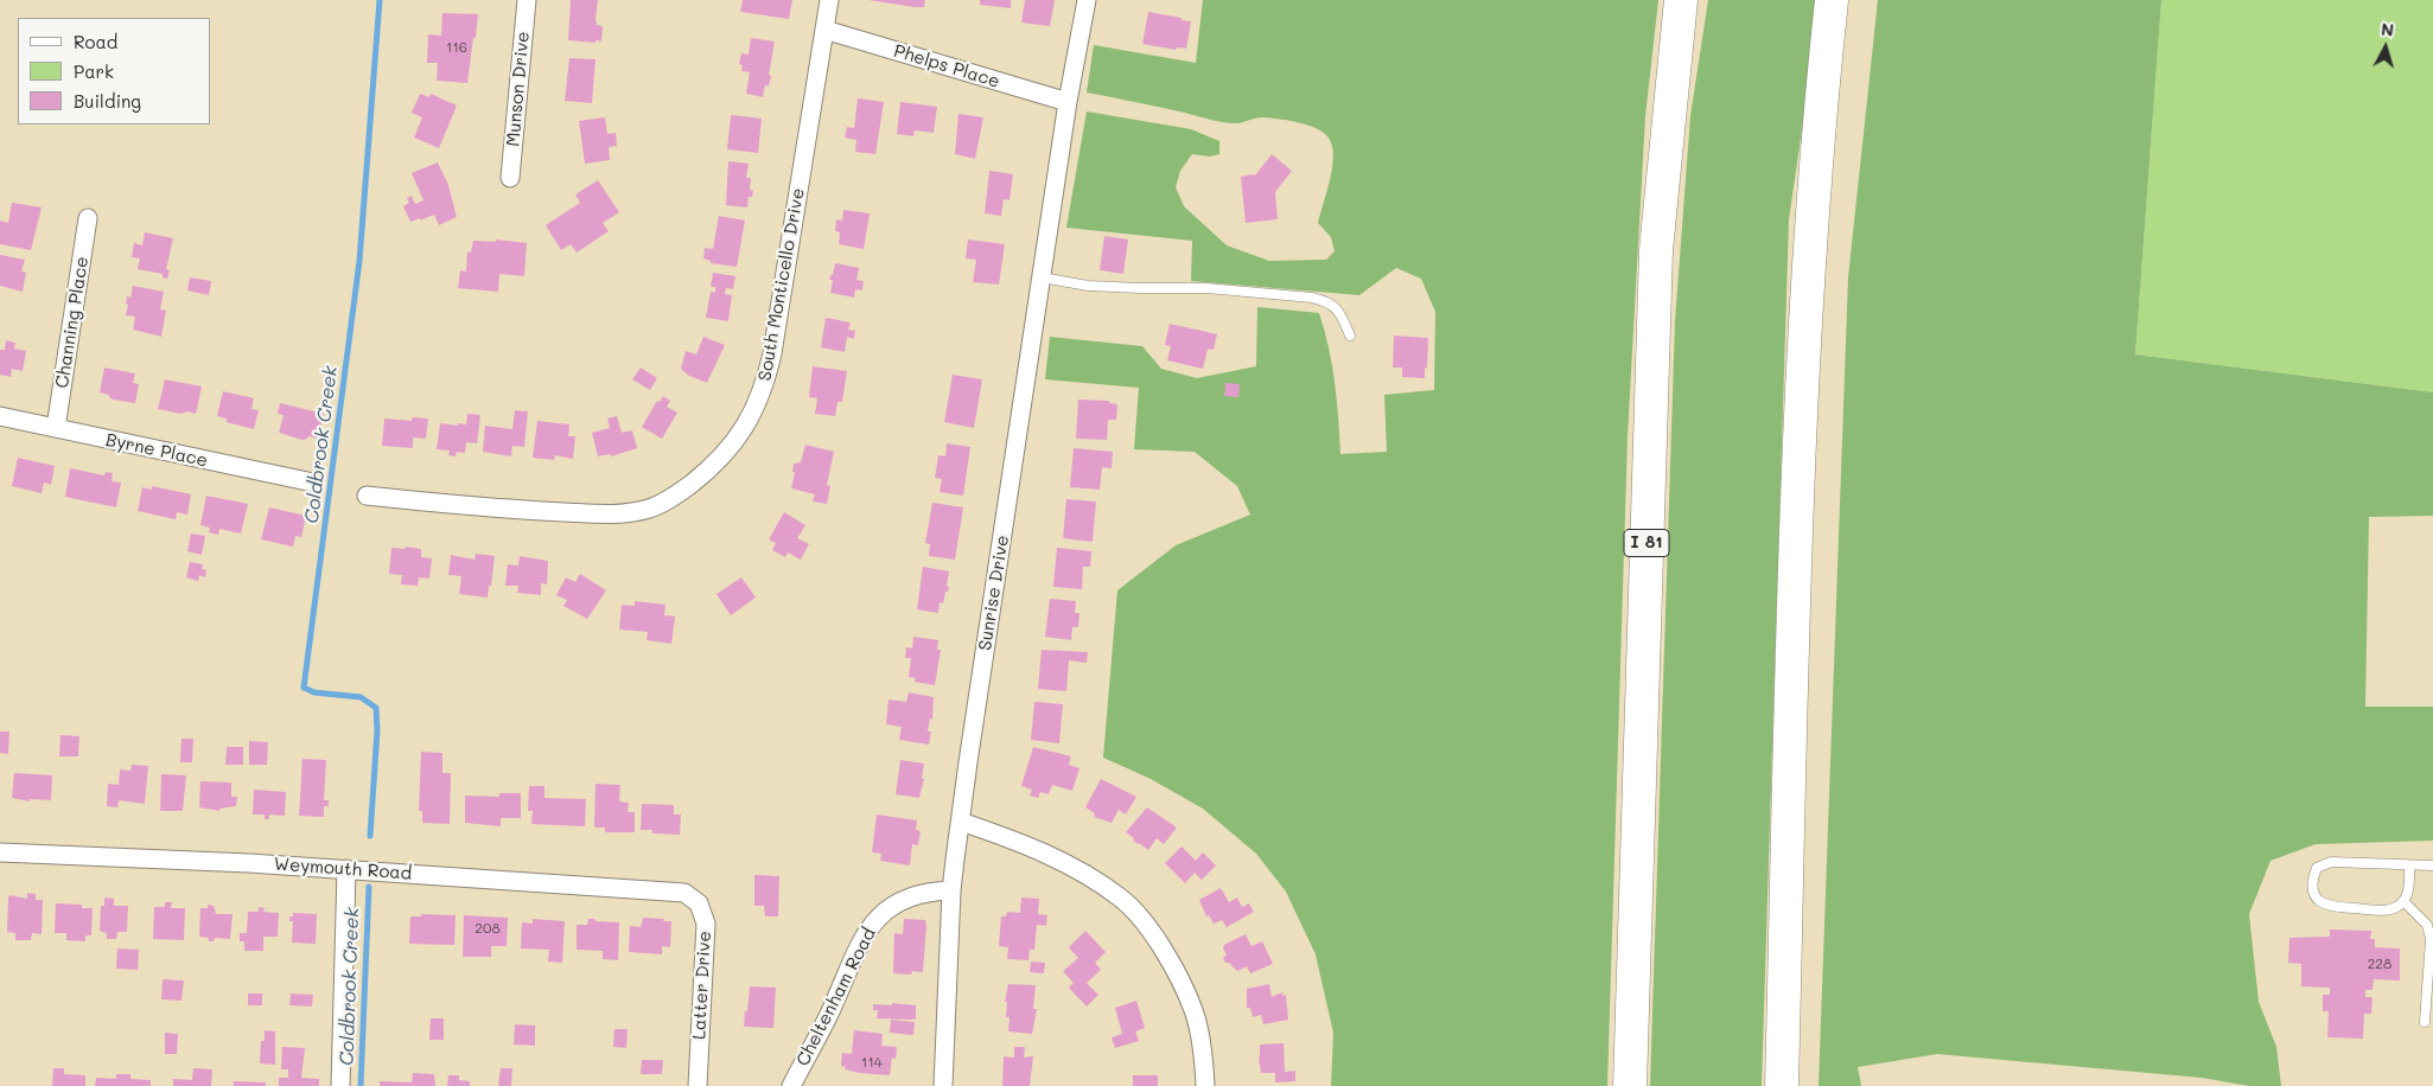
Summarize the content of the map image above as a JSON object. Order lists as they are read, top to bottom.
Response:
{
  "streets": {
    "highway": ["I 81"],
    "street": [
      "Phelps Place",
      "Munson Drive",
      "South Monticello Drive",
      "Channing Place",
      "Byrne Place",
      "Sunrise Drive",
      "Weymouth Road",
      "Latter Drive",
      "Cheltenham Road"
    ]
  },
  "crossings": [
    ["Phelps Place", "South Monticello Drive"],
    ["Phelps Place", "Sunrise Drive"],
    ["Channing Place", "Byrne Place"],
    ["Sunrise Drive", "Cheltenham Road"],
    ["Weymouth Road", "Latter Drive"]
  ],
  "water": ["Coldbrook Creek"],
  "house_numbers": [
    "116",
    "208",
    "228",
    "114"
  ],
  "legend": ["Road", "Park", "Building"],
  "north": "top"
}
